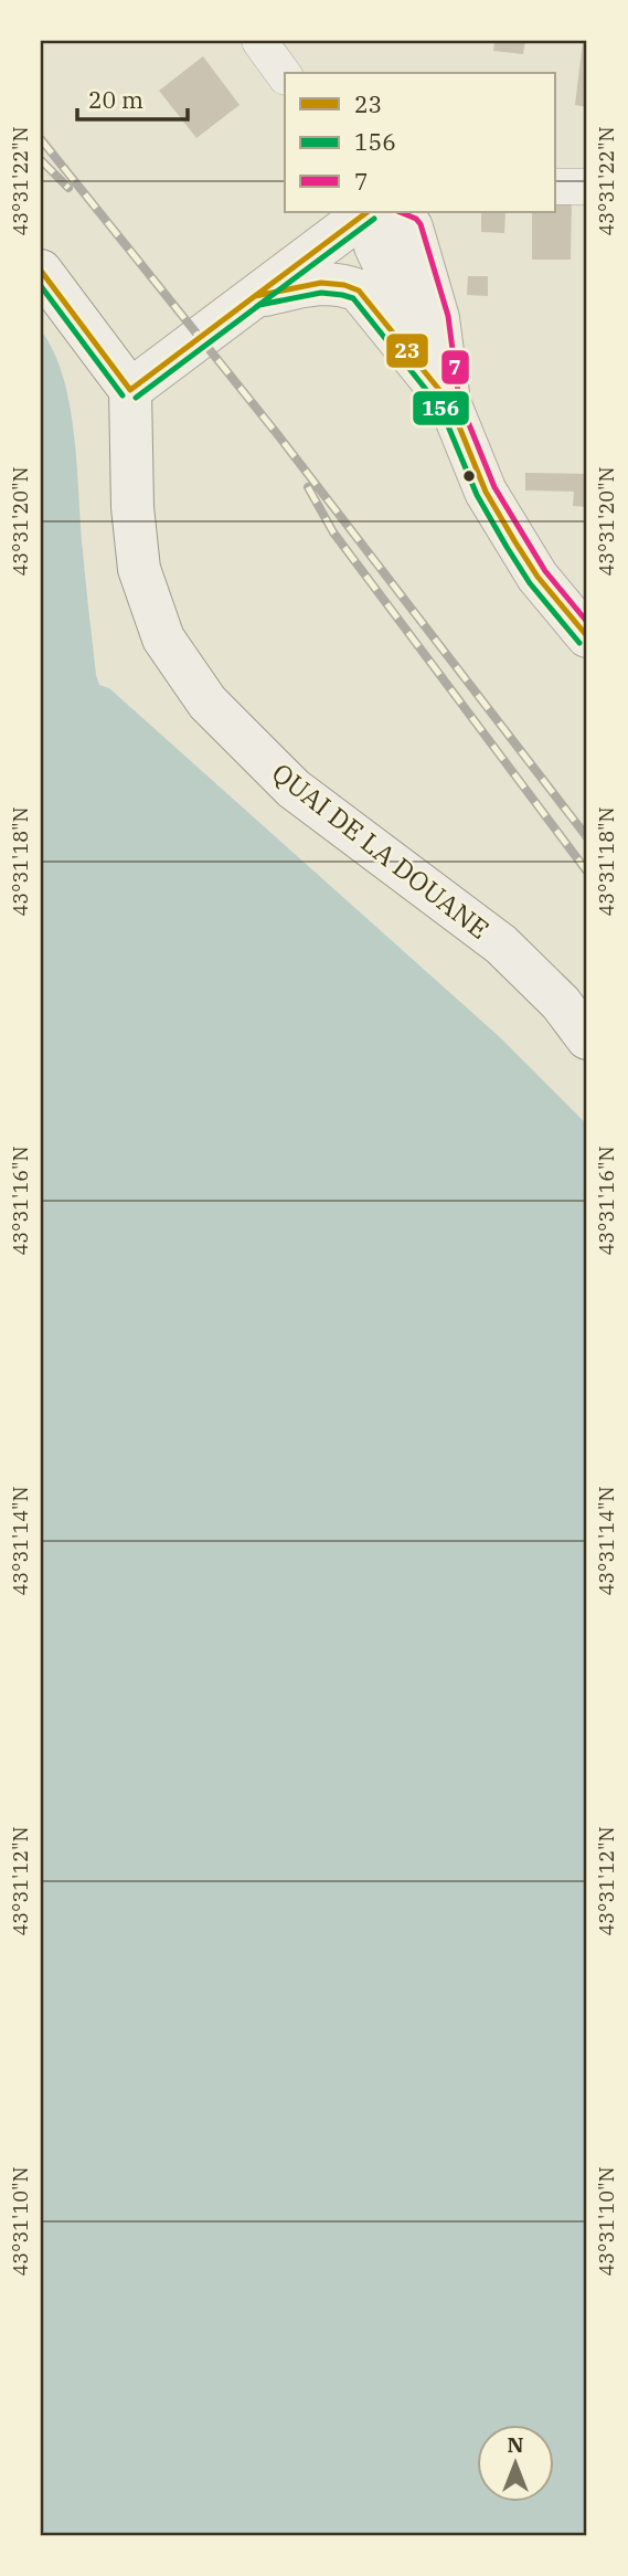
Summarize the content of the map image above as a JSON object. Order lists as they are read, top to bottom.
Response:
{
  "streets": {
    "street": ["QUAI DE LA DOUANE"]
  },
  "lines": ["transit line 23", "transit line 7", "transit line 156"],
  "legend": ["23", "156", "7"],
  "scale_bar": "20 m",
  "north": "top",
  "coordinates": [
    "43°31'22\"N",
    "43°31'20\"N",
    "43°31'18\"N",
    "43°31'16\"N",
    "43°31'14\"N",
    "43°31'12\"N",
    "43°31'10\"N"
  ]
}
